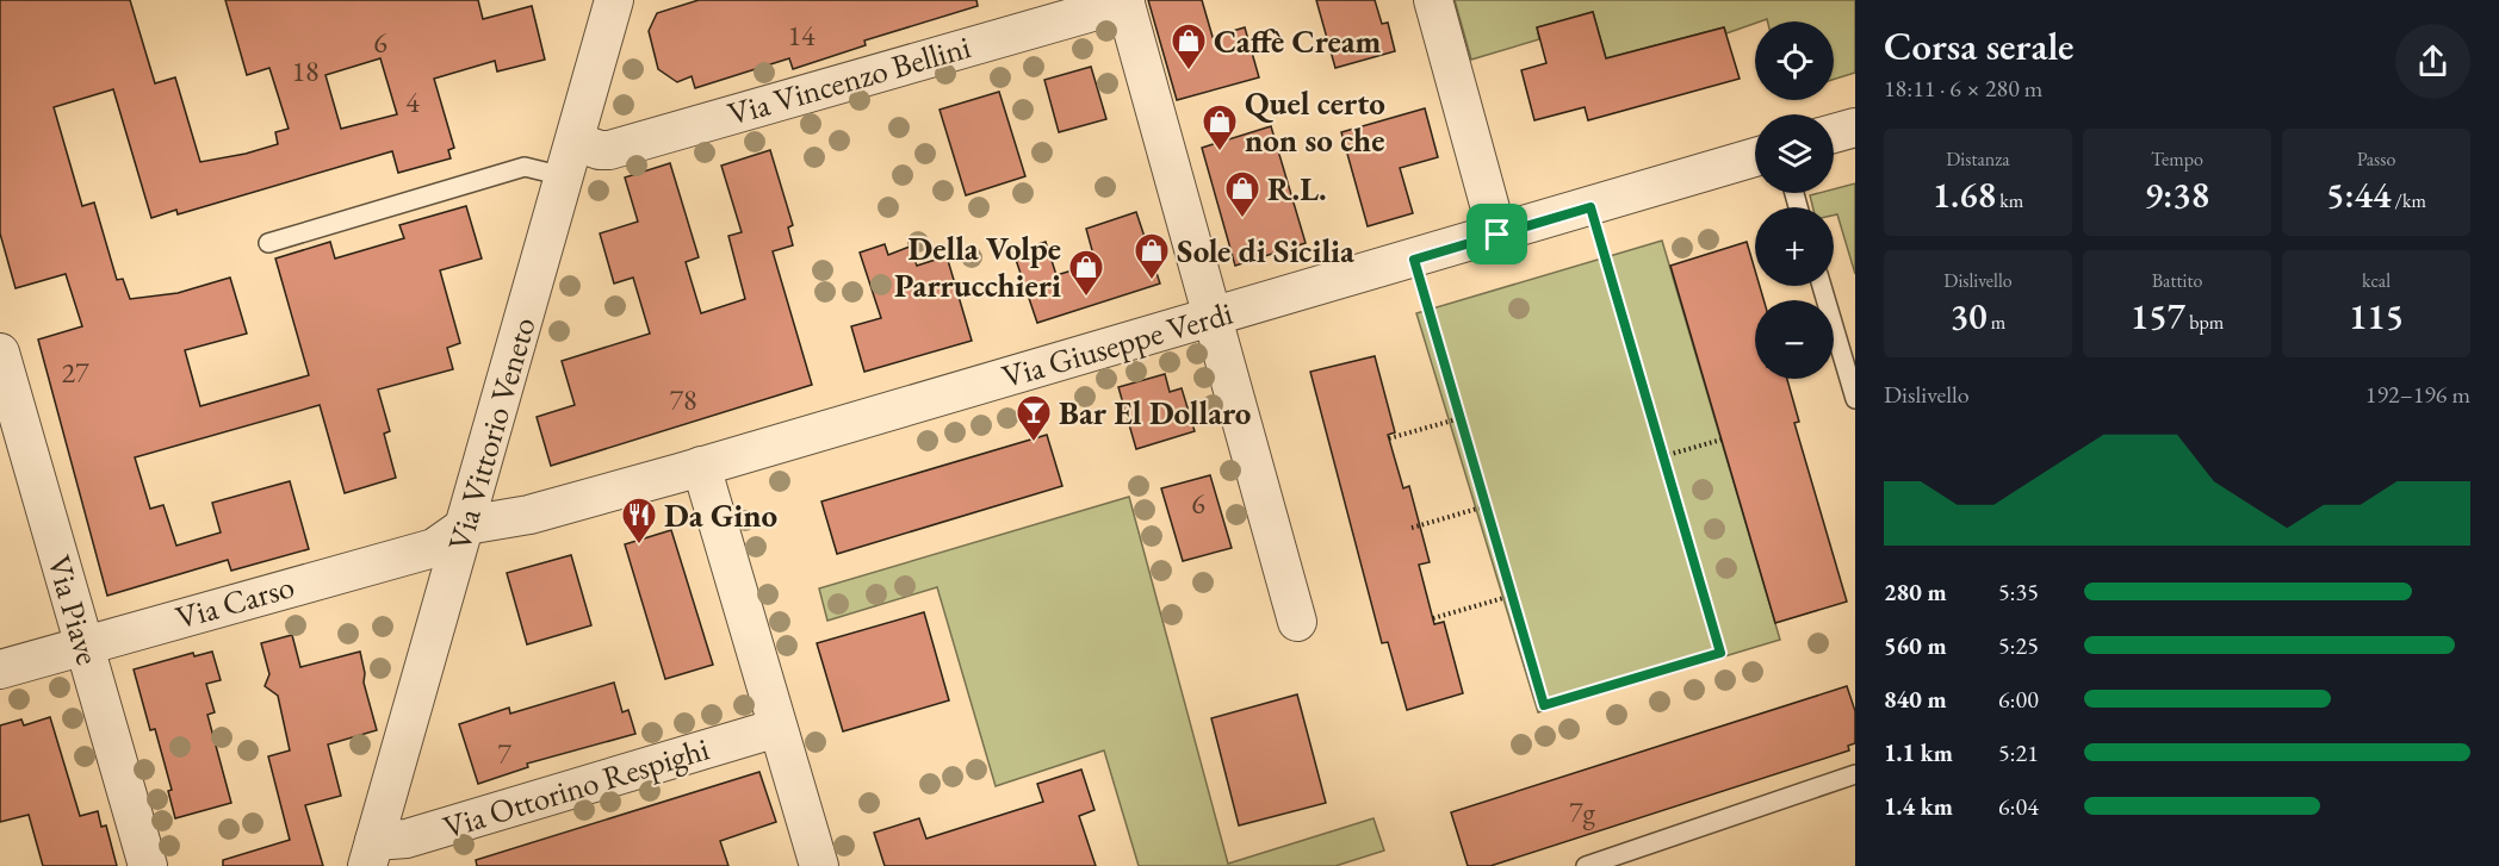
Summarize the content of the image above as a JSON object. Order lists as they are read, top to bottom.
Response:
{
  "streets": {
    "street": [
      "Via Vincenzo Bellini",
      "Via Giuseppe Verdi",
      "Via Vittorio Veneto",
      "Via Carso",
      "Via Piave",
      "Via Ottorino Respighi"
    ]
  },
  "crossings": [
    ["Via Vincenzo Bellini", "Via Vittorio Veneto"],
    ["Via Giuseppe Verdi", "Via Vittorio Veneto"],
    ["Via Giuseppe Verdi", "Via Carso"],
    ["Via Vittorio Veneto", "Via Carso"],
    ["Via Vittorio Veneto", "Via Ottorino Respighi"],
    ["Via Carso", "Via Piave"]
  ],
  "places": {
    "shop": [
      "Caffè Cream",
      "Quel certo non so che",
      "R.L.",
      "Sole di Sicilia",
      "Della Volpe Parrucchieri"
    ],
    "bar": ["Bar El Dollaro"],
    "restaurant": ["Da Gino"]
  },
  "house_numbers": [
    "14",
    "6",
    "18",
    "4",
    "27",
    "78",
    "6",
    "7",
    "7g"
  ],
  "page": {
    "heading": ["Corsa serale", "18:11 · 6 × 280 m"],
    "map_buttons": ["+", "−"],
    "stats": [
      ["Distanza", "1.68 km"],
      ["Tempo", "9:38"],
      ["Passo", "5:44 /km"],
      ["Dislivello", "30 m"],
      ["Battito", "157 bpm"],
      ["kcal", "115"]
    ],
    "chart": ["Dislivello", "192–196 m"],
    "list": [
      {
        "name": "280 m",
        "note": "5:35"
      },
      {
        "name": "560 m",
        "note": "5:25"
      },
      {
        "name": "840 m",
        "note": "6:00"
      },
      {
        "name": "1.1 km",
        "note": "5:21"
      },
      {
        "name": "1.4 km",
        "note": "6:04"
      }
    ]
  }
}
